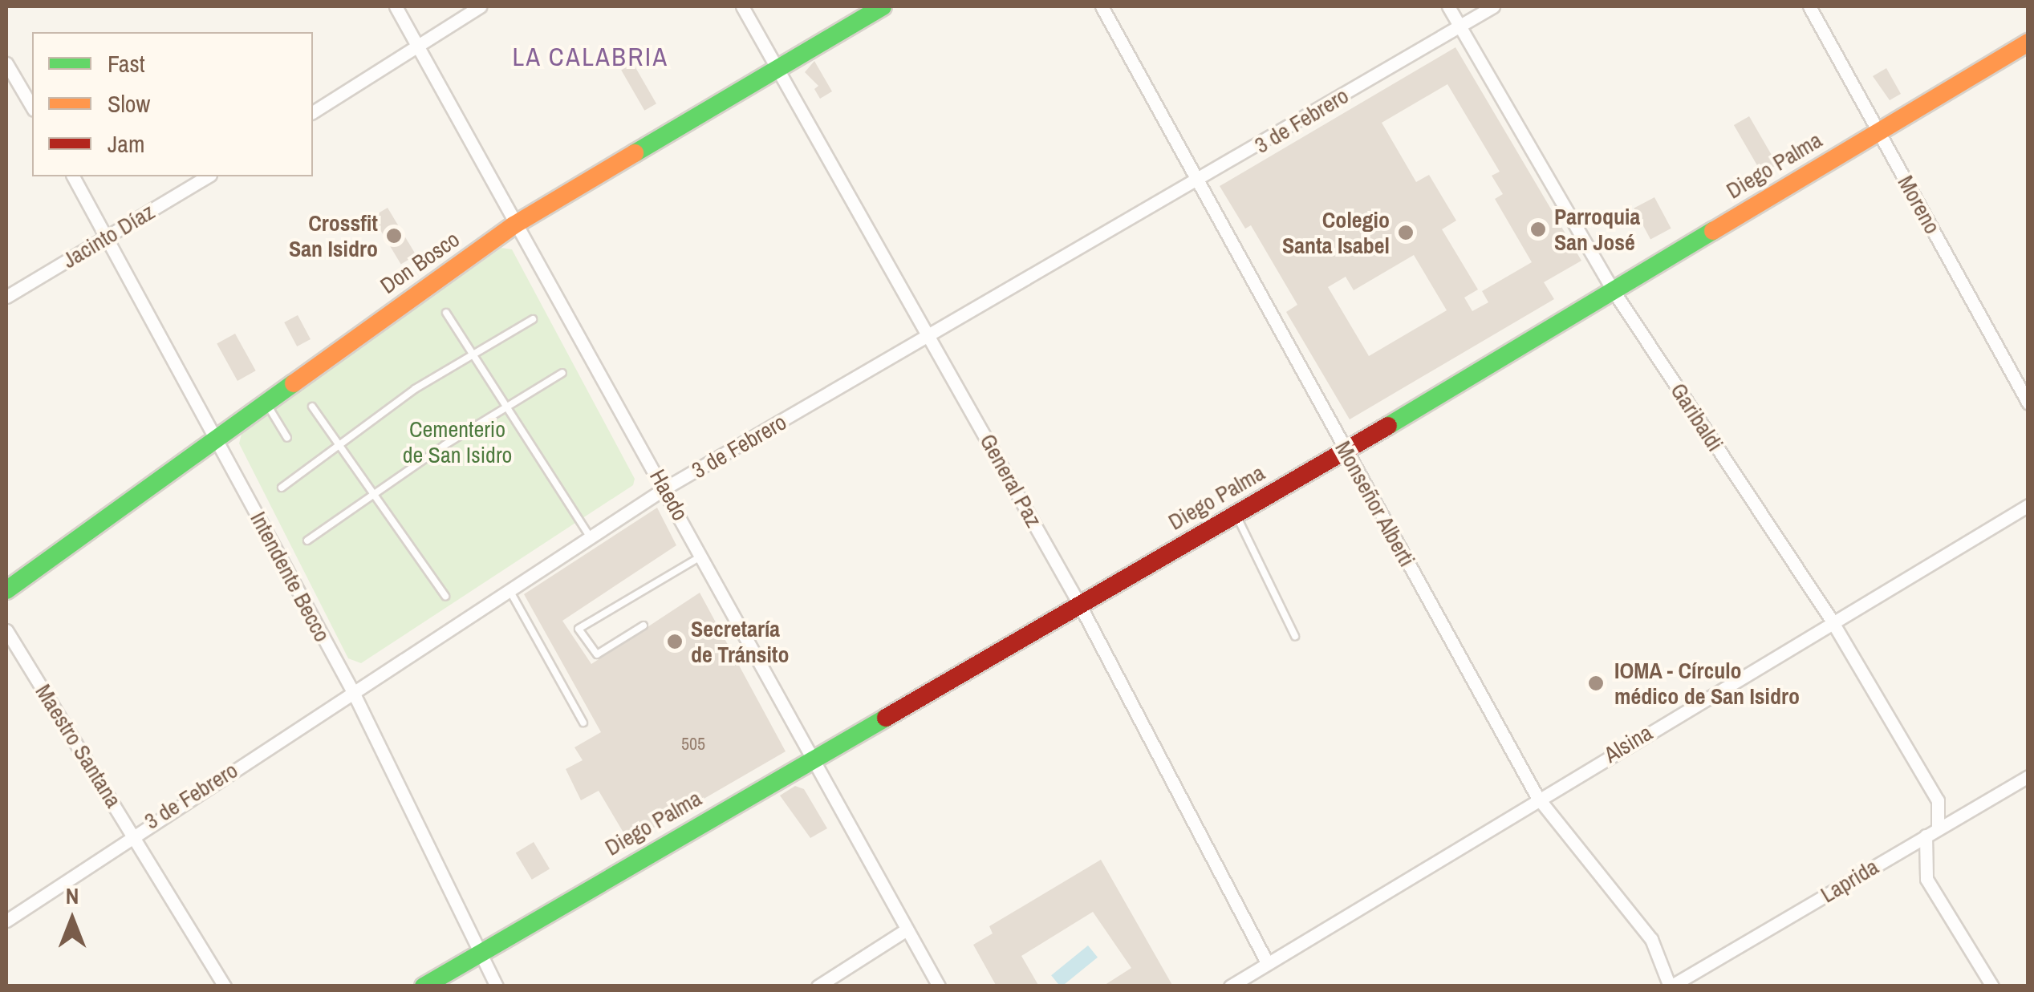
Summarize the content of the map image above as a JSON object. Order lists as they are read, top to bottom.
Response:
{
  "streets": {
    "street": [
      "3 de Febrero",
      "Diego Palma",
      "Moreno",
      "Jacinto Díaz",
      "Don Bosco",
      "Garibaldi",
      "General Paz",
      "Haedo",
      "Monseñor Alberti",
      "Intendente Becco",
      "Alsina",
      "Maestro Santana",
      "Laprida"
    ]
  },
  "crossings": [
    ["3 de Febrero", "Garibaldi"],
    ["3 de Febrero", "General Paz"],
    ["3 de Febrero", "Haedo"],
    ["3 de Febrero", "Monseñor Alberti"],
    ["3 de Febrero", "Intendente Becco"],
    ["3 de Febrero", "Maestro Santana"],
    ["Diego Palma", "Moreno"],
    ["Diego Palma", "Garibaldi"],
    ["Diego Palma", "General Paz"],
    ["Diego Palma", "Haedo"],
    ["Diego Palma", "Monseñor Alberti"],
    ["Diego Palma", "Intendente Becco"],
    ["Jacinto Díaz", "Intendente Becco"],
    ["Don Bosco", "General Paz"],
    ["Don Bosco", "Haedo"],
    ["Don Bosco", "Intendente Becco"],
    ["Garibaldi", "Alsina"],
    ["Garibaldi", "Laprida"],
    ["General Paz", "Alsina"],
    ["Monseñor Alberti", "Alsina"],
    ["Monseñor Alberti", "Laprida"]
  ],
  "districts": ["LA CALABRIA"],
  "parks": ["Cementerio de San Isidro"],
  "places": [
    "Parroquia San José",
    "Colegio Santa Isabel",
    "Crossfit San Isidro",
    "Secretaría de Tránsito",
    "IOMA - Círculo médico de San Isidro"
  ],
  "house_numbers": ["505"],
  "legend": ["Fast", "Slow", "Jam"],
  "north": "top"
}
